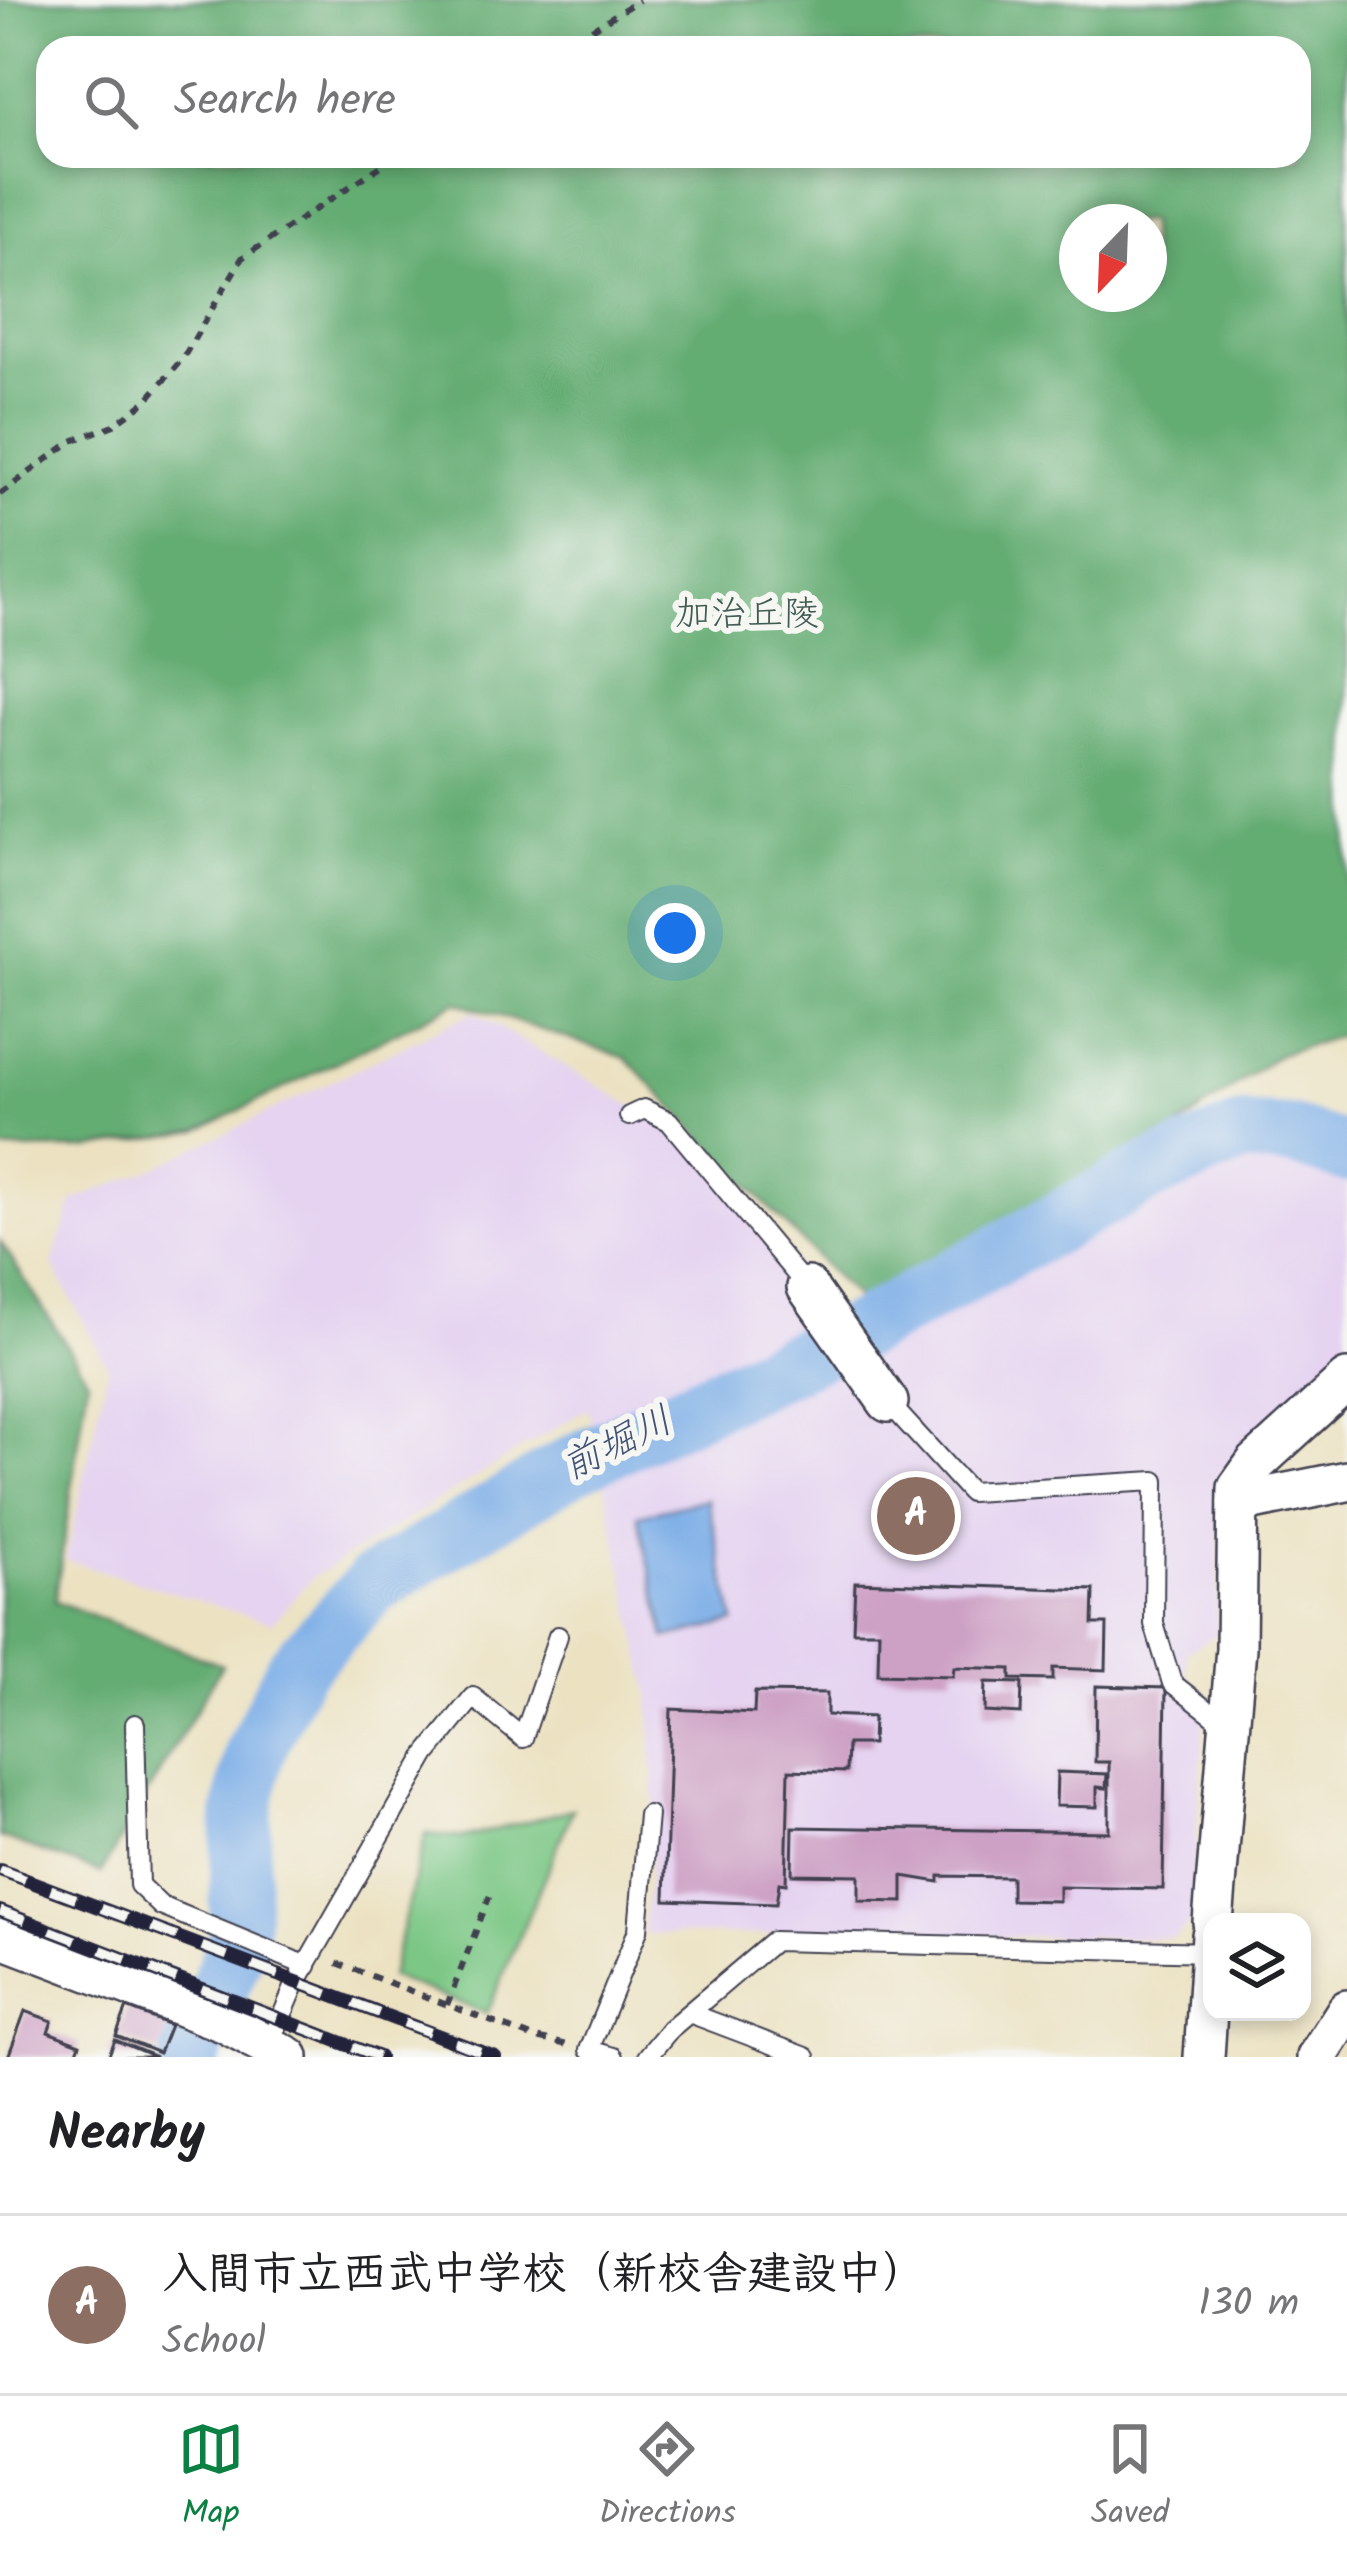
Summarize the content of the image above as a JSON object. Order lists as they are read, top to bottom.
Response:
{
  "water": ["前堀川"],
  "parks": ["加治丘陵"],
  "north": "bottom left",
  "page": {
    "search": "Search here",
    "pins": "A",
    "heading": "Nearby",
    "list": [
      {
        "mark": "A",
        "name": "入間市立西武中学校（新校舎建設中）",
        "note": "School",
        "value": "130 m"
      }
    ],
    "nav": ["Map", "Directions", "Saved"]
  }
}
